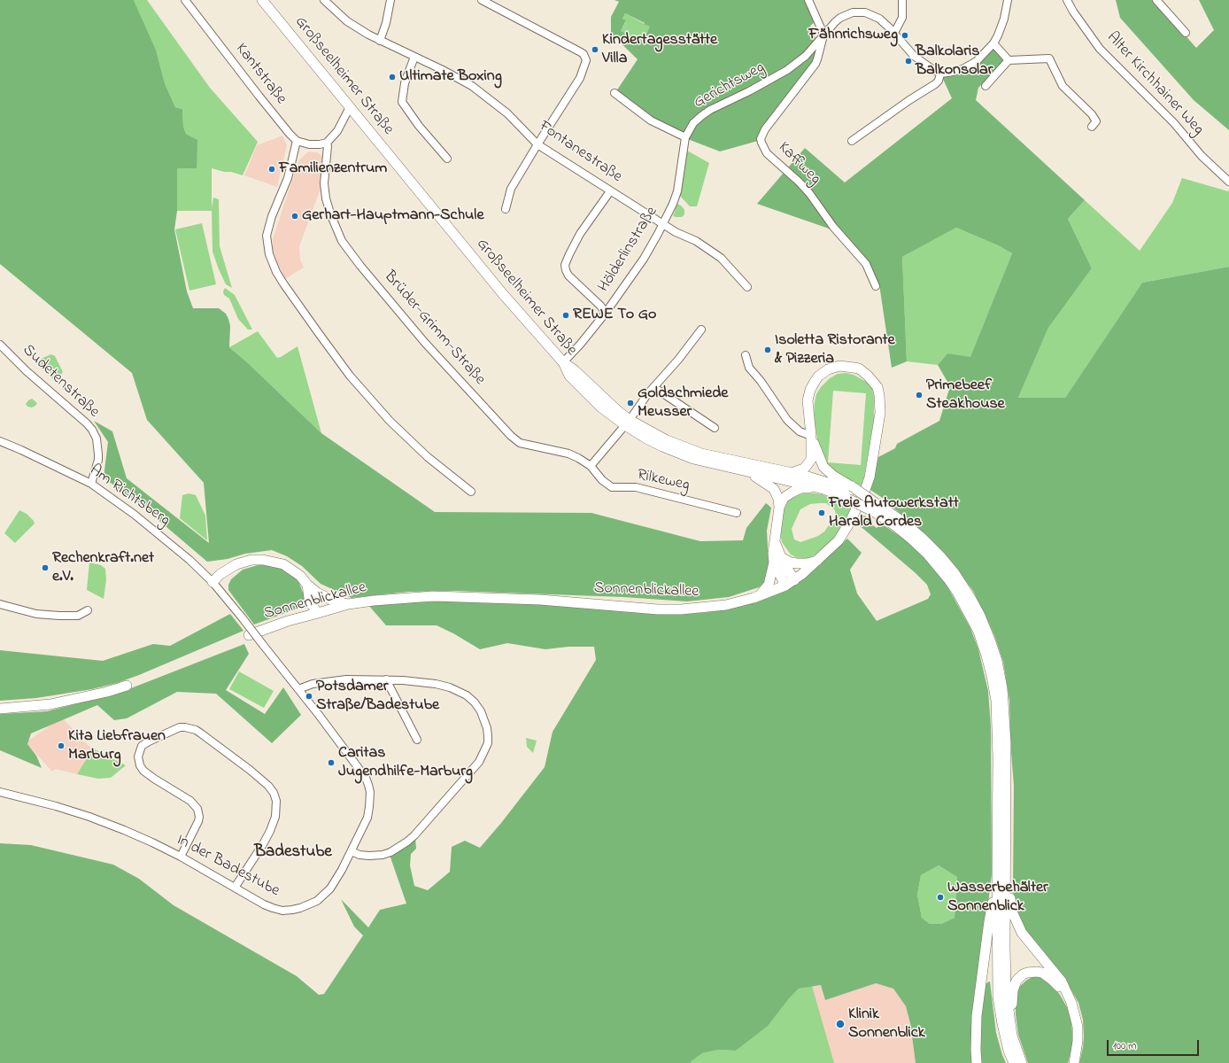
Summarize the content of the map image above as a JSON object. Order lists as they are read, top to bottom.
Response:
{
  "streets": {
    "main road": ["Großseelheimer Straße", "Sonnenblickallee"],
    "street": [
      "Kantstraße",
      "Alter Kirchhainer Weg",
      "Gerichtsweg",
      "Fontanestraße",
      "Kaffweg",
      "Hölderlinstraße",
      "Brüder-Grimm-Straße",
      "Sudetenstraße",
      "Rilkeweg",
      "Am Richtsberg",
      "In der Badestube"
    ]
  },
  "crossings": [
    ["Großseelheimer Straße", "Hölderlinstraße"],
    ["Gerichtsweg", "Kaffweg"],
    ["Gerichtsweg", "Hölderlinstraße"],
    ["Fontanestraße", "Hölderlinstraße"],
    ["Brüder-Grimm-Straße", "Rilkeweg"],
    ["Sudetenstraße", "Am Richtsberg"],
    ["Am Richtsberg", "In der Badestube"]
  ],
  "districts": ["Badestube"],
  "places": [
    "Fähnrichsweg",
    "Kindertagesstätte Villa",
    "Balkolaris Balkonsolar",
    "Ultimate Boxing",
    "Familienzentrum",
    "Gerhart-Hauptmann-Schule",
    "REWE To Go",
    "Isoletta Ristorante & Pizzeria",
    "Primebeef Steakhouse",
    "Goldschmiede Meusser",
    "Freie Autowerkstatt Harald Cordes",
    "Rechenkraft.net e.V.",
    "Potsdamer Straße/Badestube",
    "Kita Liebfrauen Marburg",
    "Caritas Jugendhilfe-Marburg",
    "Wasserbehälter Sonnenblick",
    "Klinik Sonnenblick"
  ],
  "scale_bar": "100 m"
}
